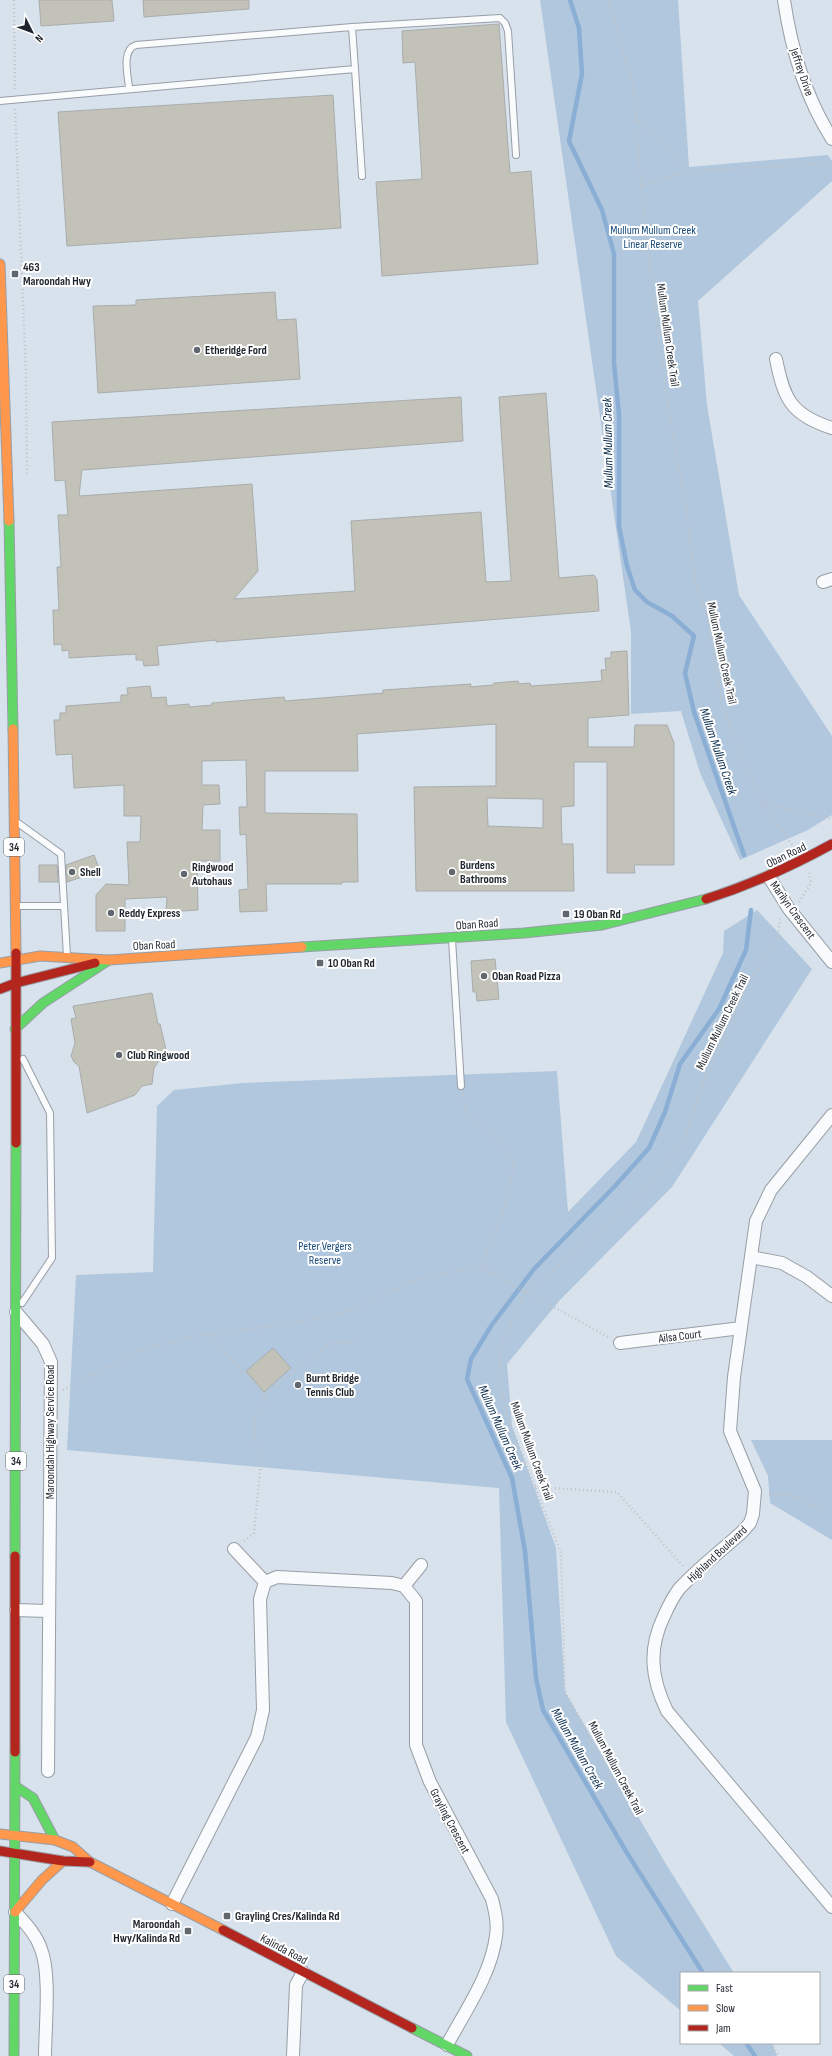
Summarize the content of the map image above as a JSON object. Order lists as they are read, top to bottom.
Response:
{
  "streets": {
    "main road": ["34", "Oban Road", "Kalinda Road"],
    "street": [
      "Jeffrey Drive",
      "Marilyn Crescent",
      "Ailsa Court",
      "Maroondah Highway Service Road",
      "Highland Boulevard",
      "Grayling Crescent"
    ],
    "path": ["Mullum Mullum Creek Trail"]
  },
  "crossings": [
    ["Mullum Mullum Creek Trail", "Oban Road"],
    ["Mullum Mullum Creek Trail", "Marilyn Crescent"],
    ["34", "Oban Road"],
    ["34", "Maroondah Highway Service Road"],
    ["34", "Kalinda Road"],
    ["Oban Road", "Marilyn Crescent"],
    ["Ailsa Court", "Highland Boulevard"],
    ["Grayling Crescent", "Kalinda Road"]
  ],
  "water": ["Mullum Mullum Creek"],
  "parks": ["Mullum Mullum Creek Linear Reserve", "Peter Vergers Reserve"],
  "places": {
    "transit": [
      "463 Maroondah Hwy",
      "19 Oban Rd",
      "10 Oban Rd",
      "Grayling Cres/Kalinda Rd",
      "Maroondah Hwy/Kalinda Rd"
    ],
    "other": [
      "Etheridge Ford",
      "Shell",
      "Burdens Bathrooms",
      "Ringwood Autohaus",
      "Reddy Express",
      "Oban Road Pizza",
      "Club Ringwood",
      "Burnt Bridge Tennis Club"
    ]
  },
  "legend": ["Fast", "Slow", "Jam"],
  "north": "bottom right"
}
